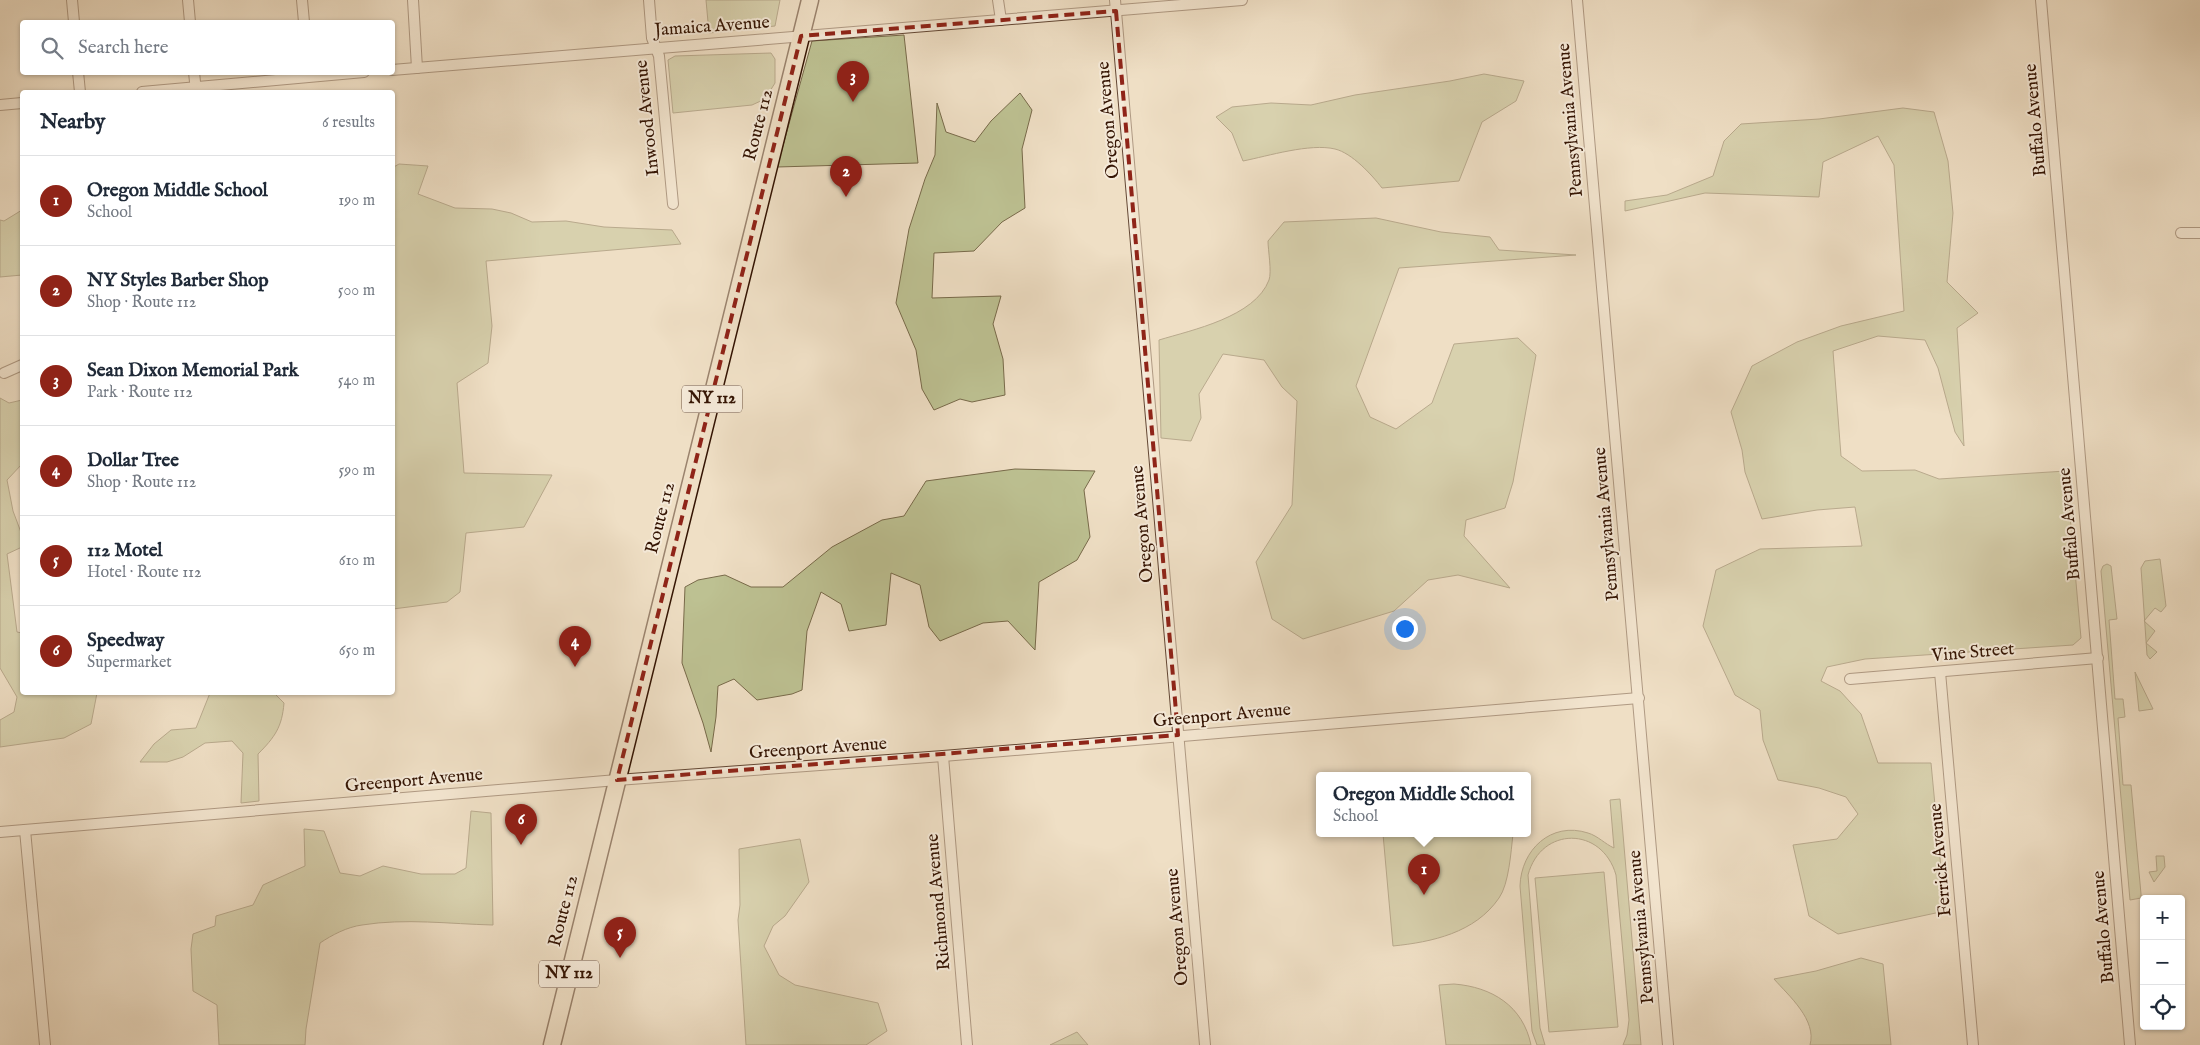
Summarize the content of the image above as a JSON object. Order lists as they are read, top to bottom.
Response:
{
  "streets": {
    "main road": ["Route 112", "NY 112"],
    "street": [
      "Jamaica Avenue",
      "Inwood Avenue",
      "Oregon Avenue",
      "Pennsylvania Avenue",
      "Buffalo Avenue",
      "Vine Street",
      "Greenport Avenue",
      "Ferrick Avenue",
      "Richmond Avenue"
    ]
  },
  "crossings": [
    ["Jamaica Avenue", "Inwood Avenue"],
    ["Jamaica Avenue", "Oregon Avenue"],
    ["Jamaica Avenue", "Route 112"],
    ["Oregon Avenue", "Greenport Avenue"],
    ["Pennsylvania Avenue", "Greenport Avenue"],
    ["Buffalo Avenue", "Vine Street"],
    ["Route 112", "Greenport Avenue"],
    ["Vine Street", "Ferrick Avenue"],
    ["Greenport Avenue", "Richmond Avenue"]
  ],
  "page": {
    "search": "Search here",
    "pins": [
      "3",
      "2",
      "4",
      "6",
      "1",
      "5"
    ],
    "heading": ["Nearby", "6 results"],
    "list": [
      {
        "mark": "1",
        "name": "Oregon Middle School",
        "note": "School",
        "value": "190 m"
      },
      {
        "mark": "2",
        "name": "NY Styles Barber Shop",
        "note": "Shop · Route 112",
        "value": "500 m"
      },
      {
        "mark": "3",
        "name": "Sean Dixon Memorial Park",
        "note": "Park · Route 112",
        "value": "540 m"
      },
      {
        "mark": "4",
        "name": "Dollar Tree",
        "note": "Shop · Route 112",
        "value": "590 m"
      },
      {
        "mark": "5",
        "name": "112 Motel",
        "note": "Hotel · Route 112",
        "value": "610 m"
      },
      {
        "mark": "6",
        "name": "Speedway",
        "note": "Supermarket",
        "value": "650 m"
      }
    ],
    "popup": ["Oregon Middle School", "School"],
    "map_buttons": ["+", "−"]
  }
}
